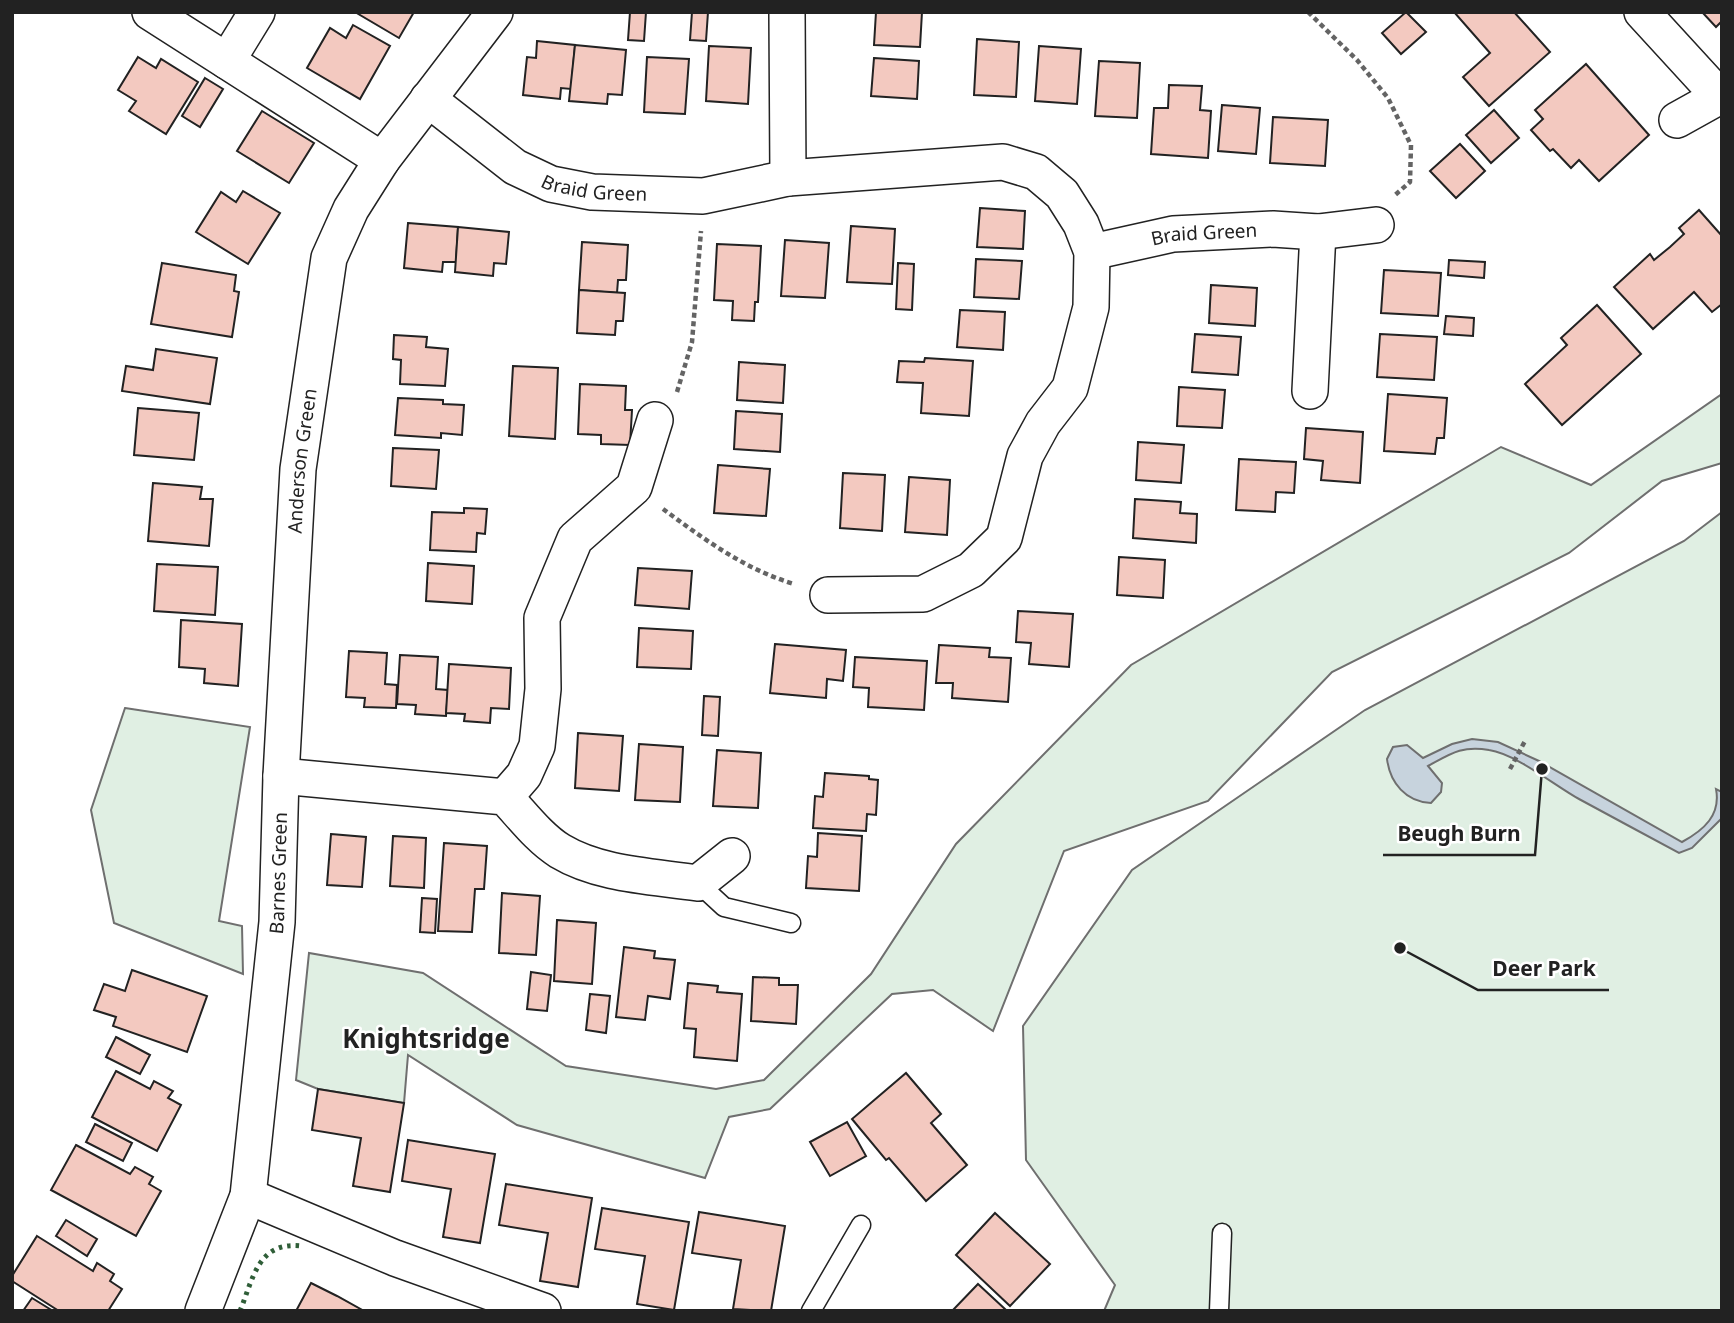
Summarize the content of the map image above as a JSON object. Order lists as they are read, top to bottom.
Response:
{
  "streets": {
    "street": ["Braid Green", "Anderson Green", "Barnes Green"]
  },
  "crossings": [
    ["Braid Green", "Anderson Green"],
    ["Anderson Green", "Barnes Green"]
  ],
  "districts": ["Knightsridge"],
  "places": ["Beugh Burn", "Deer Park"]
}
